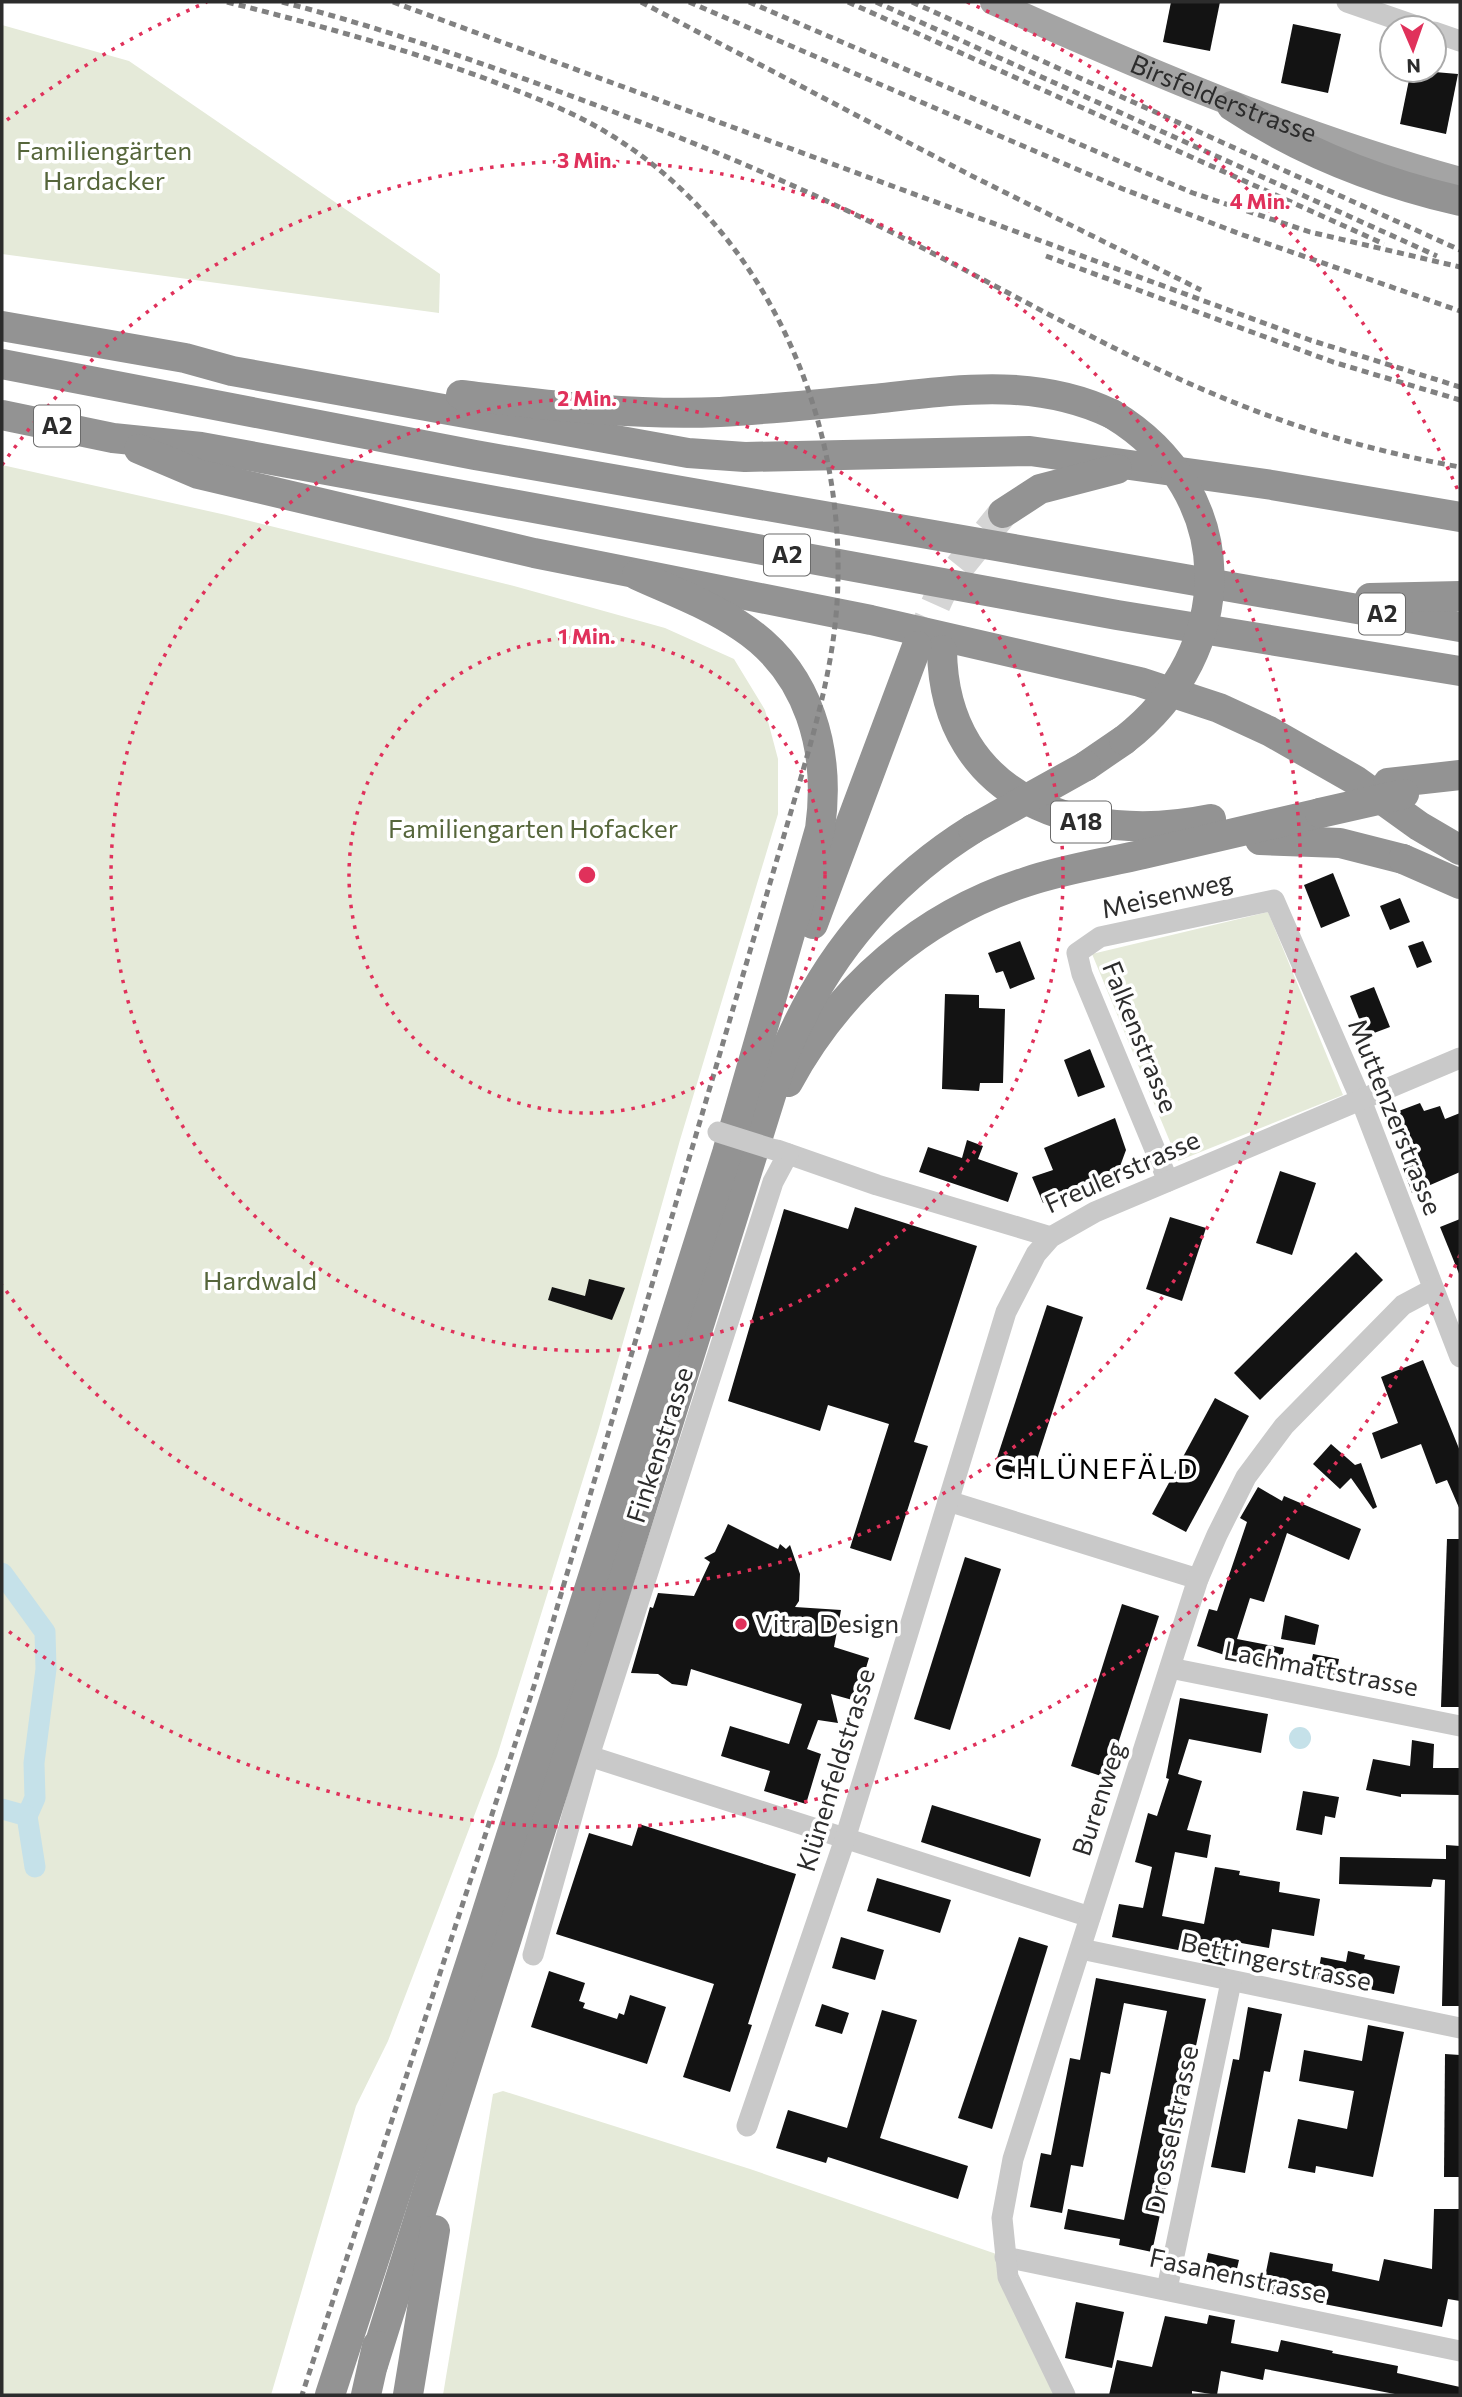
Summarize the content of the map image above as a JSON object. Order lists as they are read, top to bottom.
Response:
{
  "streets": {
    "highway": ["A2", "A18"],
    "main road": ["Birsfelderstrasse"],
    "street": [
      "Meisenweg",
      "Falkenstrasse",
      "Muttenzerstrasse",
      "Freulerstrasse",
      "Finkenstrasse",
      "Lachmattstrasse",
      "Klünenfeldstrasse",
      "Burenweg",
      "Bettingerstrasse",
      "Drosselstrasse",
      "Fasanenstrasse"
    ]
  },
  "crossings": [
    ["A18", "Freulerstrasse"],
    ["A18", "Finkenstrasse"],
    ["Meisenweg", "Falkenstrasse"],
    ["Meisenweg", "Muttenzerstrasse"],
    ["Falkenstrasse", "Freulerstrasse"],
    ["Muttenzerstrasse", "Freulerstrasse"],
    ["Muttenzerstrasse", "Burenweg"],
    ["Freulerstrasse", "Finkenstrasse"],
    ["Freulerstrasse", "Klünenfeldstrasse"],
    ["Lachmattstrasse", "Burenweg"],
    ["Burenweg", "Bettingerstrasse"],
    ["Burenweg", "Fasanenstrasse"],
    ["Bettingerstrasse", "Drosselstrasse"],
    ["Drosselstrasse", "Fasanenstrasse"]
  ],
  "districts": ["CHLÜNEFÄLD"],
  "parks": ["Familiengärten Hardacker", "Familiengarten Hofacker", "Hardwald"],
  "places": ["Vitra Design"],
  "north": "bottom",
  "rings": [
    "3 Min.",
    "4 Min.",
    "2 Min.",
    "1 Min."
  ]
}
